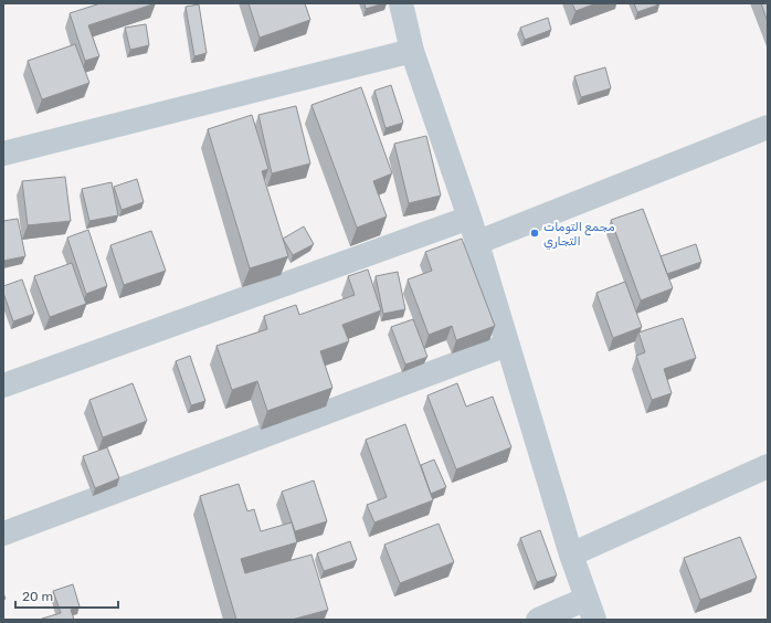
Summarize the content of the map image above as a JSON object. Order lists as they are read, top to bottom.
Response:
{
  "places": ["مجمع التومات التجاري"],
  "scale_bar": "20 m"
}
